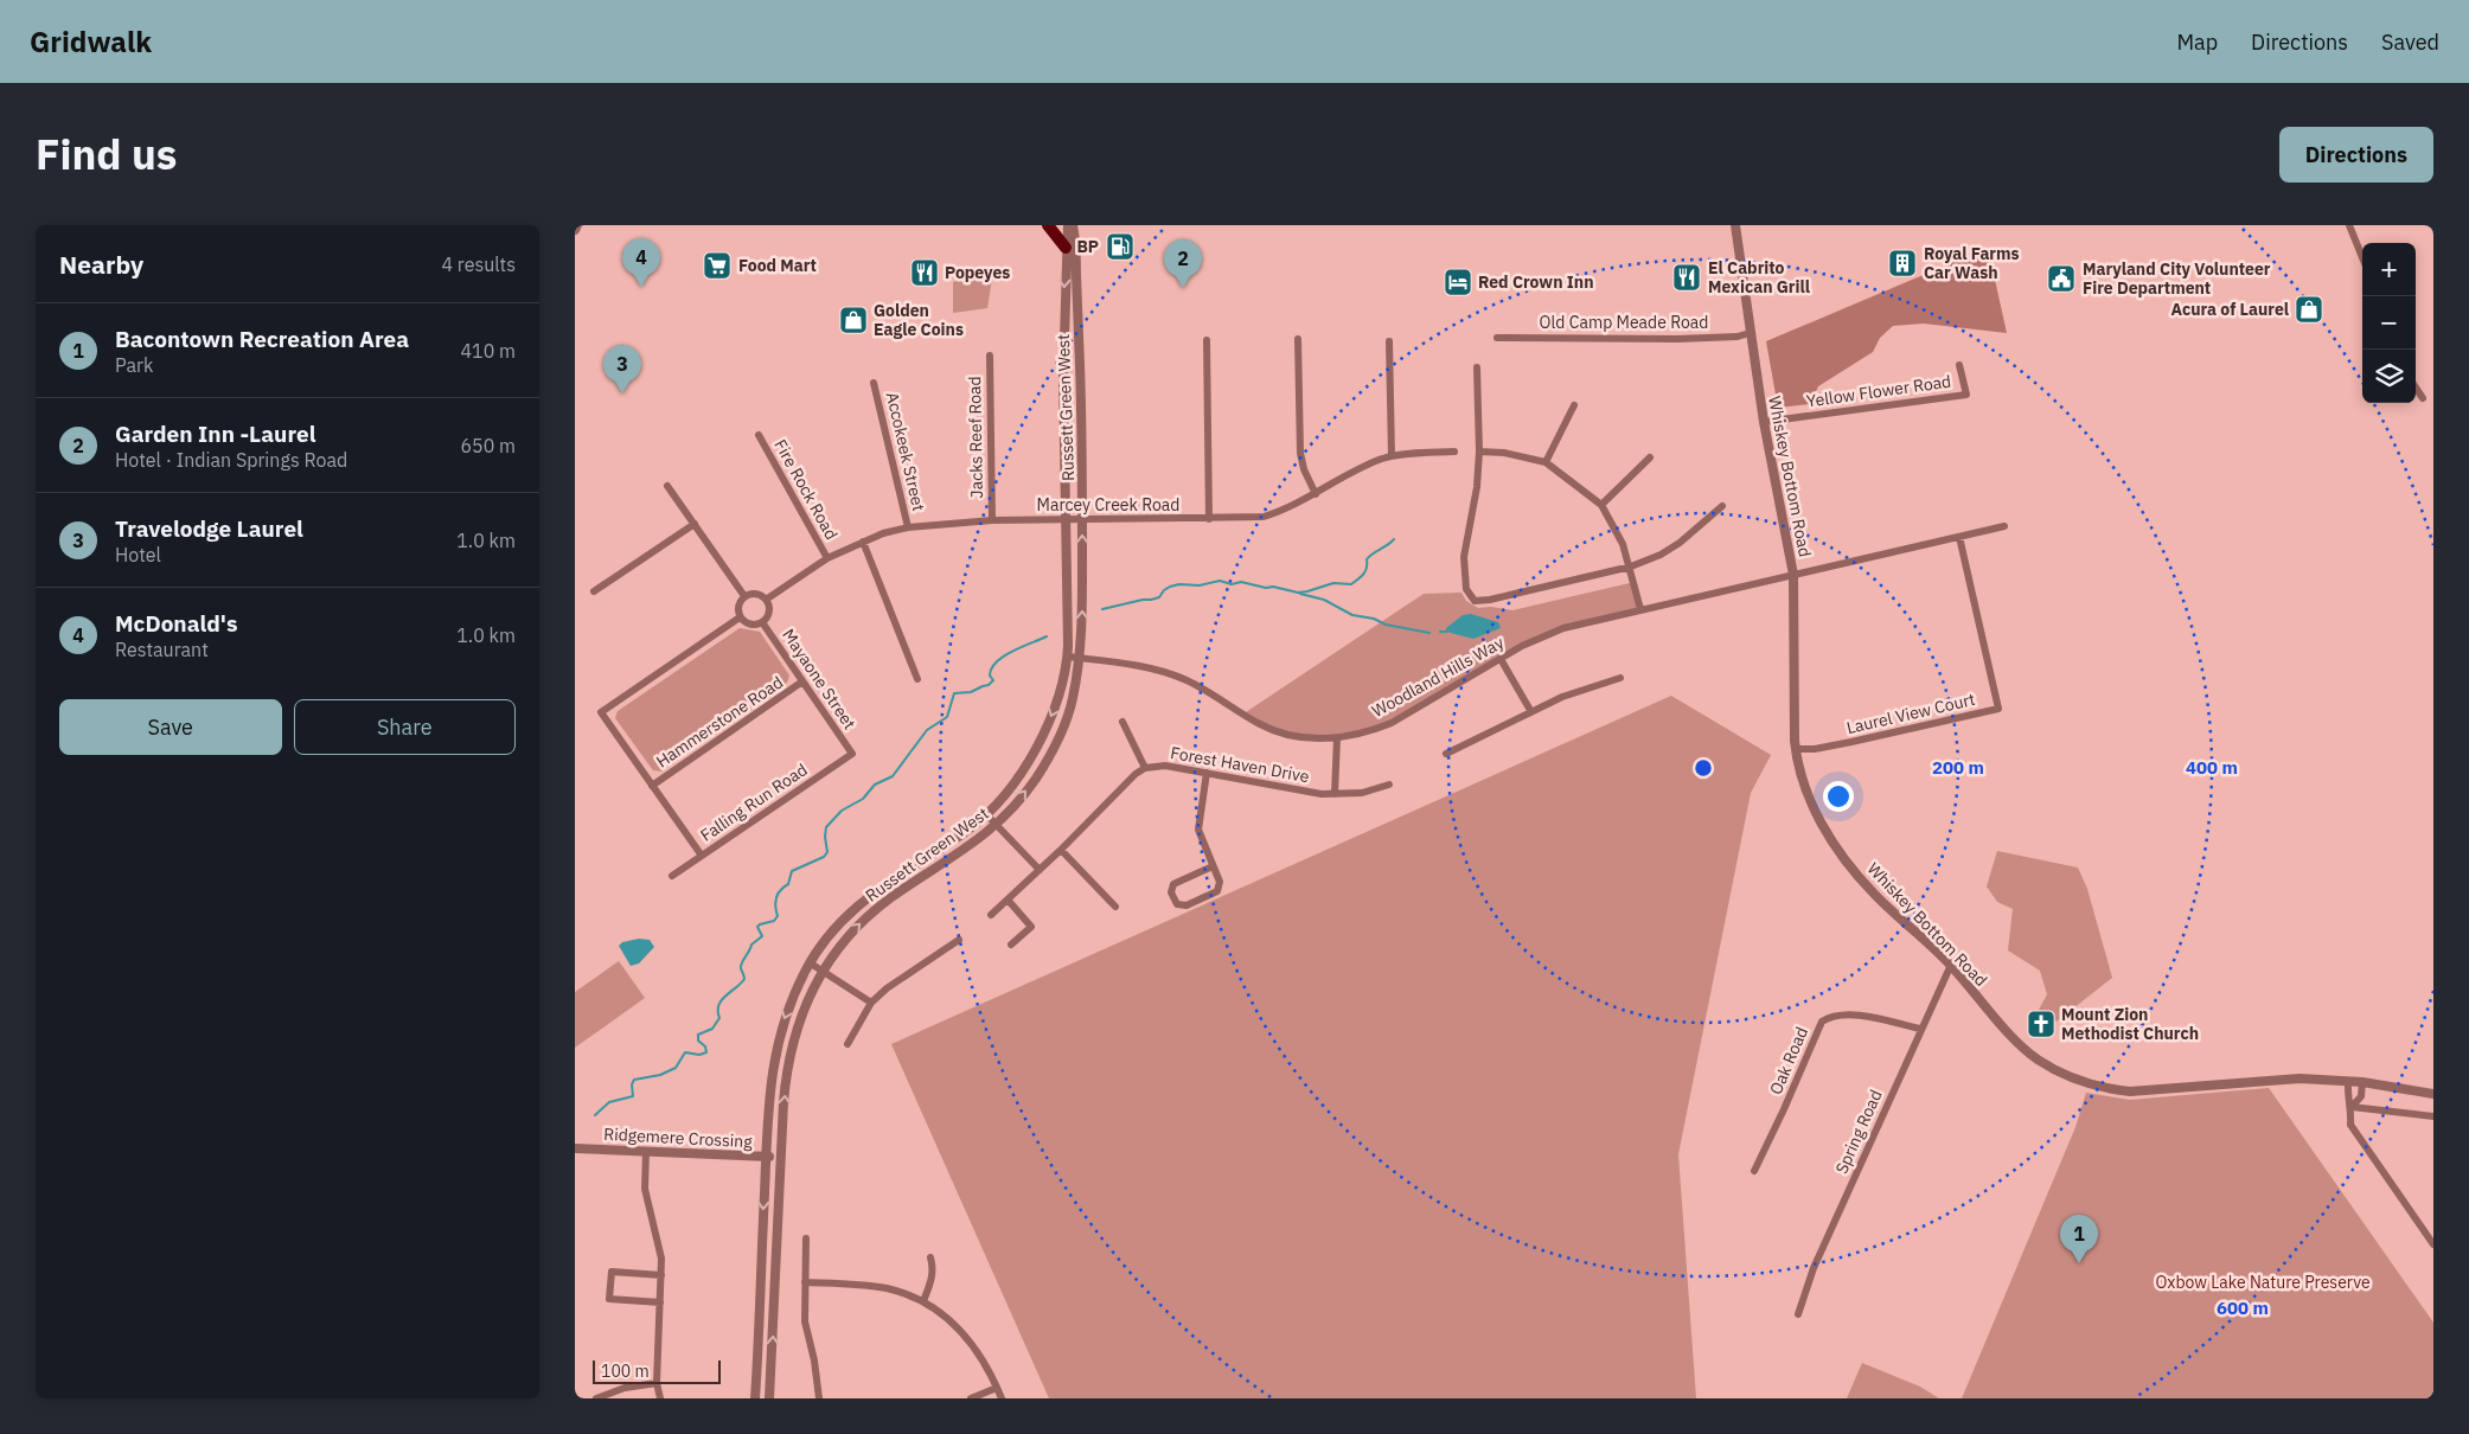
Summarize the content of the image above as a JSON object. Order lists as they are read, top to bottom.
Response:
{
  "streets": {
    "street": [
      "Old Camp Meade Road",
      "Yellow Flower Road",
      "Russett Green West",
      "Jacks Reef Road",
      "Accokeek Street",
      "Whiskey Bottom Road",
      "Fire Rock Road",
      "Marcey Creek Road",
      "Woodland Hills Way",
      "Mayaone Street",
      "Laurel View Court",
      "Hammerstone Road",
      "Forest Haven Drive",
      "Falling Run Road",
      "Oak Road",
      "Spring Road",
      "Ridgemere Crossing"
    ]
  },
  "crossings": [
    ["Old Camp Meade Road", "Whiskey Bottom Road"],
    ["Yellow Flower Road", "Whiskey Bottom Road"],
    ["Russett Green West", "Marcey Creek Road"],
    ["Russett Green West", "Woodland Hills Way"],
    ["Russett Green West", "Ridgemere Crossing"],
    ["Jacks Reef Road", "Marcey Creek Road"],
    ["Accokeek Street", "Marcey Creek Road"],
    ["Whiskey Bottom Road", "Woodland Hills Way"],
    ["Whiskey Bottom Road", "Laurel View Court"],
    ["Whiskey Bottom Road", "Spring Road"],
    ["Fire Rock Road", "Marcey Creek Road"],
    ["Marcey Creek Road", "Mayaone Street"],
    ["Mayaone Street", "Hammerstone Road"],
    ["Mayaone Street", "Falling Run Road"],
    ["Oak Road", "Spring Road"]
  ],
  "parks": ["Oxbow Lake Nature Preserve"],
  "places": {
    "fuel station": ["BP"],
    "building": ["Royal Farms Car Wash"],
    "supermarket": ["Food Mart"],
    "restaurant": ["Popeyes", "El Cabrito Mexican Grill"],
    "public building": ["Maryland City Volunteer Fire Department"],
    "hotel": ["Red Crown Inn"],
    "shop": ["Acura of Laurel", "Golden Eagle Coins"],
    "church": ["Mount Zion Methodist Church"]
  },
  "scale_bar": "100 m",
  "page": {
    "header": "Gridwalk",
    "nav": ["Map", "Directions", "Saved"],
    "title": "Find us",
    "buttons": [
      "Directions",
      ["Save", "Share"]
    ],
    "heading": ["Nearby", "4 results"],
    "pins": [
      "4",
      "2",
      "3",
      "1"
    ],
    "map_buttons": ["+", "−"],
    "list": [
      {
        "mark": "1",
        "name": "Bacontown Recreation Area",
        "note": "Park",
        "value": "410 m"
      },
      {
        "mark": "2",
        "name": "Garden Inn -Laurel",
        "note": "Hotel · Indian Springs Road",
        "value": "650 m"
      },
      {
        "mark": "3",
        "name": "Travelodge Laurel",
        "note": "Hotel",
        "value": "1.0 km"
      },
      {
        "mark": "4",
        "name": "McDonald's",
        "note": "Restaurant",
        "value": "1.0 km"
      }
    ],
    "scale": "100 m"
  },
  "rings": ["200 m", "400 m", "600 m"]
}
